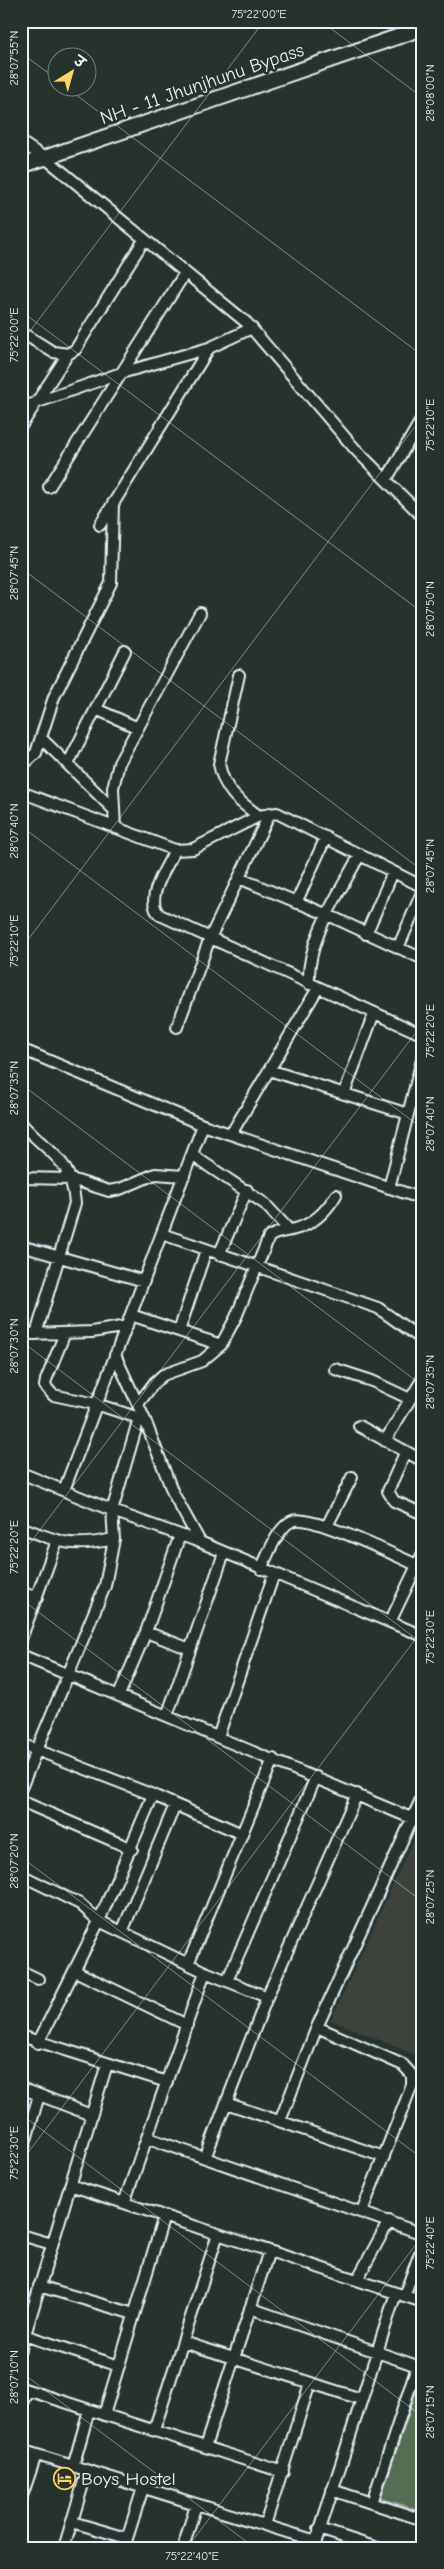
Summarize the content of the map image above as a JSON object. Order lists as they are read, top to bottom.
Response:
{
  "streets": {
    "street": ["NH - 11 Jhunjhunu Bypass"]
  },
  "places": {
    "hotel": ["Boys Hostel"]
  },
  "north": "top right",
  "coordinates": [
    "75°22'00\"E",
    "28°07'55\"N",
    "28°08'00\"N",
    "75°22'10\"E",
    "28°07'45\"N",
    "28°07'50\"N",
    "28°07'40\"N",
    "75°22'20\"E",
    "28°07'35\"N",
    "28°07'30\"N",
    "75°22'30\"E",
    "28°07'20\"N",
    "28°07'25\"N",
    "75°22'40\"E",
    "28°07'10\"N",
    "28°07'15\"N"
  ]
}
